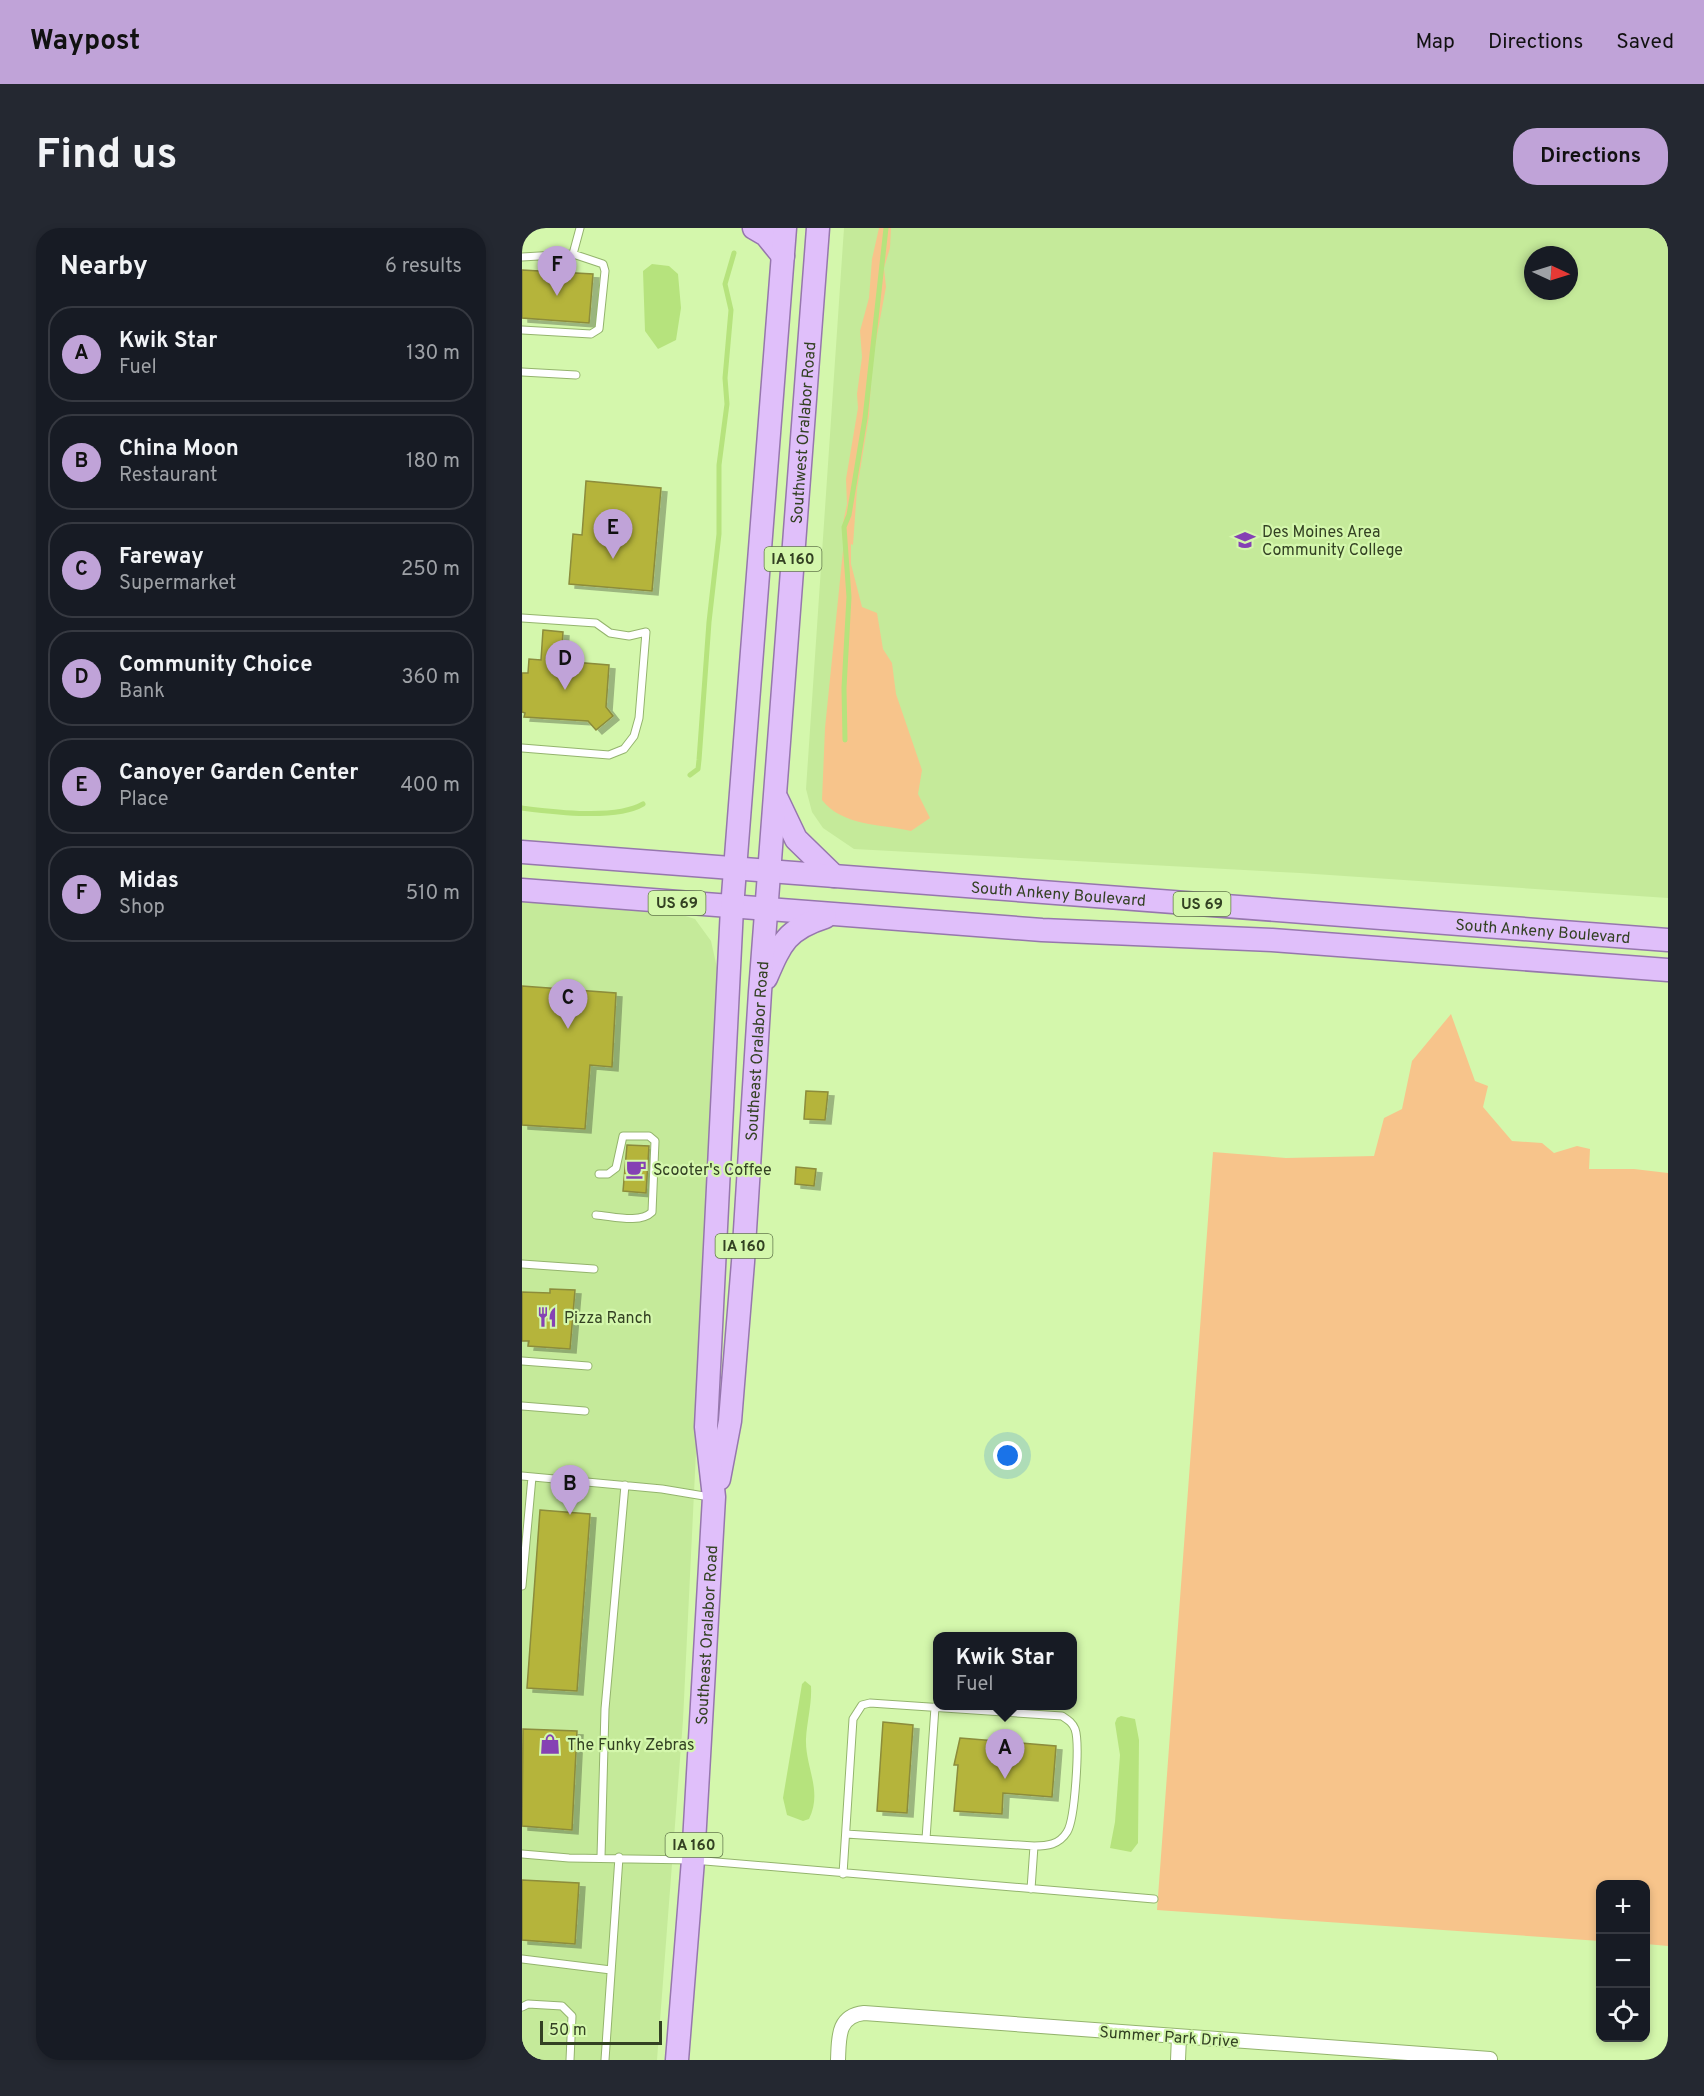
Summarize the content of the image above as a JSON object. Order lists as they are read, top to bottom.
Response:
{
  "streets": {
    "main road": [
      "Southwest Oralabor Road",
      "IA 160",
      "South Ankeny Boulevard",
      "US 69",
      "Southeast Oralabor Road"
    ],
    "street": ["Summer Park Drive"]
  },
  "crossings": [
    ["Southwest Oralabor Road", "South Ankeny Boulevard"],
    ["Southwest Oralabor Road", "Southeast Oralabor Road"],
    ["South Ankeny Boulevard", "Southeast Oralabor Road"]
  ],
  "places": {
    "school or university": ["Des Moines Area Community College"],
    "cafe": ["Scooter's Coffee"],
    "restaurant": ["Pizza Ranch"],
    "shop": ["The Funky Zebras"]
  },
  "scale_bar": "50 m",
  "north": "right",
  "page": {
    "header": "Waypost",
    "nav": ["Map", "Directions", "Saved"],
    "buttons": "Directions",
    "title": "Find us",
    "heading": ["Nearby", "6 results"],
    "pins": [
      "F",
      "E",
      "D",
      "C",
      "B",
      "A"
    ],
    "list": [
      {
        "mark": "A",
        "name": "Kwik Star",
        "note": "Fuel",
        "value": "130 m"
      },
      {
        "mark": "B",
        "name": "China Moon",
        "note": "Restaurant",
        "value": "180 m"
      },
      {
        "mark": "C",
        "name": "Fareway",
        "note": "Supermarket",
        "value": "250 m"
      },
      {
        "mark": "D",
        "name": "Community Choice",
        "note": "Bank",
        "value": "360 m"
      },
      {
        "mark": "E",
        "name": "Canoyer Garden Center",
        "note": "Place",
        "value": "400 m"
      },
      {
        "mark": "F",
        "name": "Midas",
        "note": "Shop",
        "value": "510 m"
      }
    ],
    "popup": ["Kwik Star", "Fuel"],
    "map_buttons": ["+", "−"],
    "scale": "50 m"
  }
}
